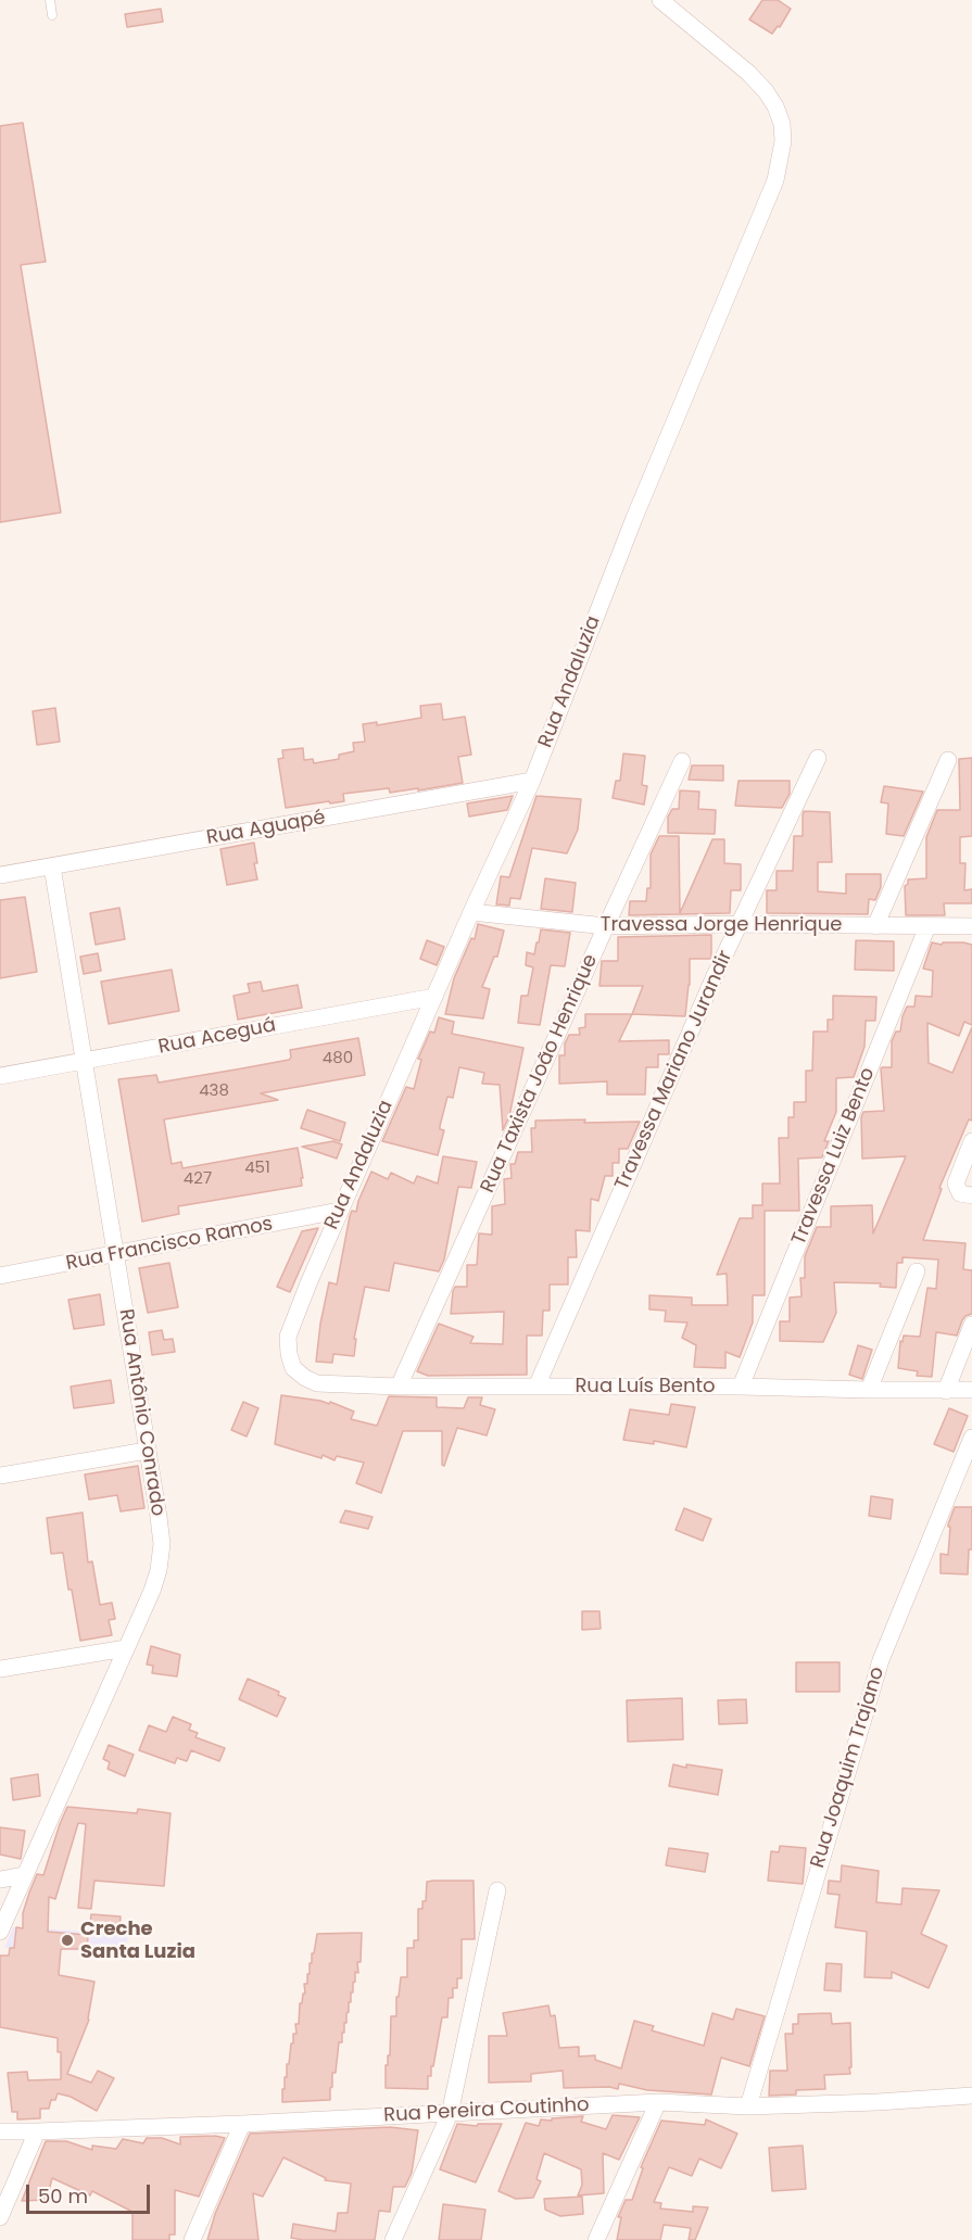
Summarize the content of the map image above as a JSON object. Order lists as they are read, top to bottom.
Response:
{
  "streets": {
    "street": [
      "Rua Andaluzia",
      "Rua Aguapé",
      "Travessa Jorge Henrique",
      "Rua Aceguá",
      "Travessa Mariano Jurandir",
      "Rua Taxista João Henrique",
      "Travessa Luiz Bento",
      "Rua Francisco Ramos",
      "Rua Luís Bento",
      "Rua Antônio Conrado",
      "Rua Joaquim Trajano",
      "Rua Pereira Coutinho"
    ]
  },
  "crossings": [
    ["Rua Andaluzia", "Rua Aguapé"],
    ["Rua Andaluzia", "Travessa Jorge Henrique"],
    ["Rua Andaluzia", "Rua Aceguá"],
    ["Rua Andaluzia", "Rua Francisco Ramos"],
    ["Rua Andaluzia", "Rua Luís Bento"],
    ["Rua Aguapé", "Rua Antônio Conrado"],
    ["Travessa Jorge Henrique", "Travessa Mariano Jurandir"],
    ["Travessa Jorge Henrique", "Rua Taxista João Henrique"],
    ["Travessa Jorge Henrique", "Travessa Luiz Bento"],
    ["Rua Aceguá", "Rua Antônio Conrado"],
    ["Travessa Mariano Jurandir", "Rua Luís Bento"],
    ["Rua Taxista João Henrique", "Rua Luís Bento"],
    ["Travessa Luiz Bento", "Rua Luís Bento"],
    ["Rua Francisco Ramos", "Rua Antônio Conrado"],
    ["Rua Joaquim Trajano", "Rua Pereira Coutinho"]
  ],
  "places": ["Creche Santa Luzia"],
  "house_numbers": [
    "480",
    "438",
    "451",
    "427"
  ],
  "scale_bar": "50 m"
}
